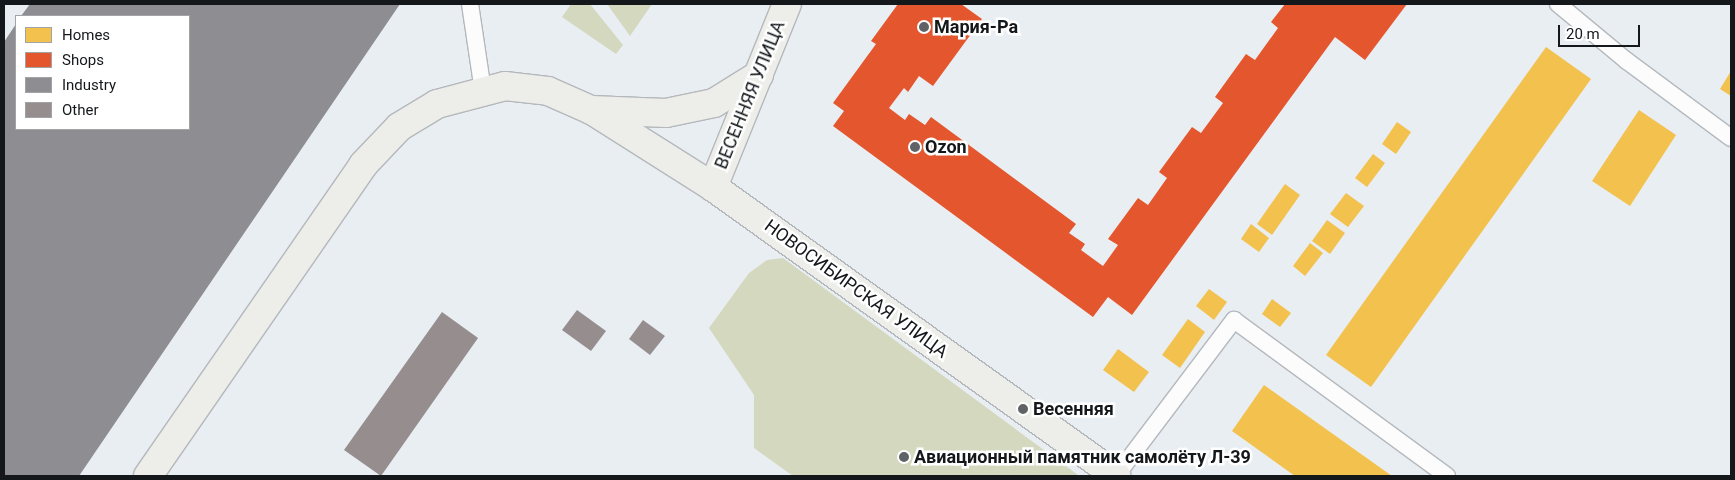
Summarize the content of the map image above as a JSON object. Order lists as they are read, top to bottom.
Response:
{
  "streets": {
    "main road": ["ВЕСЕННЯЯ УЛИЦА", "НОВОСИБИРСКАЯ УЛИЦА"]
  },
  "crossings": [
    ["ВЕСЕННЯЯ УЛИЦА", "НОВОСИБИРСКАЯ УЛИЦА"]
  ],
  "places": [
    "Мария-Ра",
    "Ozon",
    "Весенняя",
    "Авиационный памятник самолёту Л-39"
  ],
  "legend": [
    "Homes",
    "Shops",
    "Industry",
    "Other"
  ],
  "scale_bar": "20 m"
}
